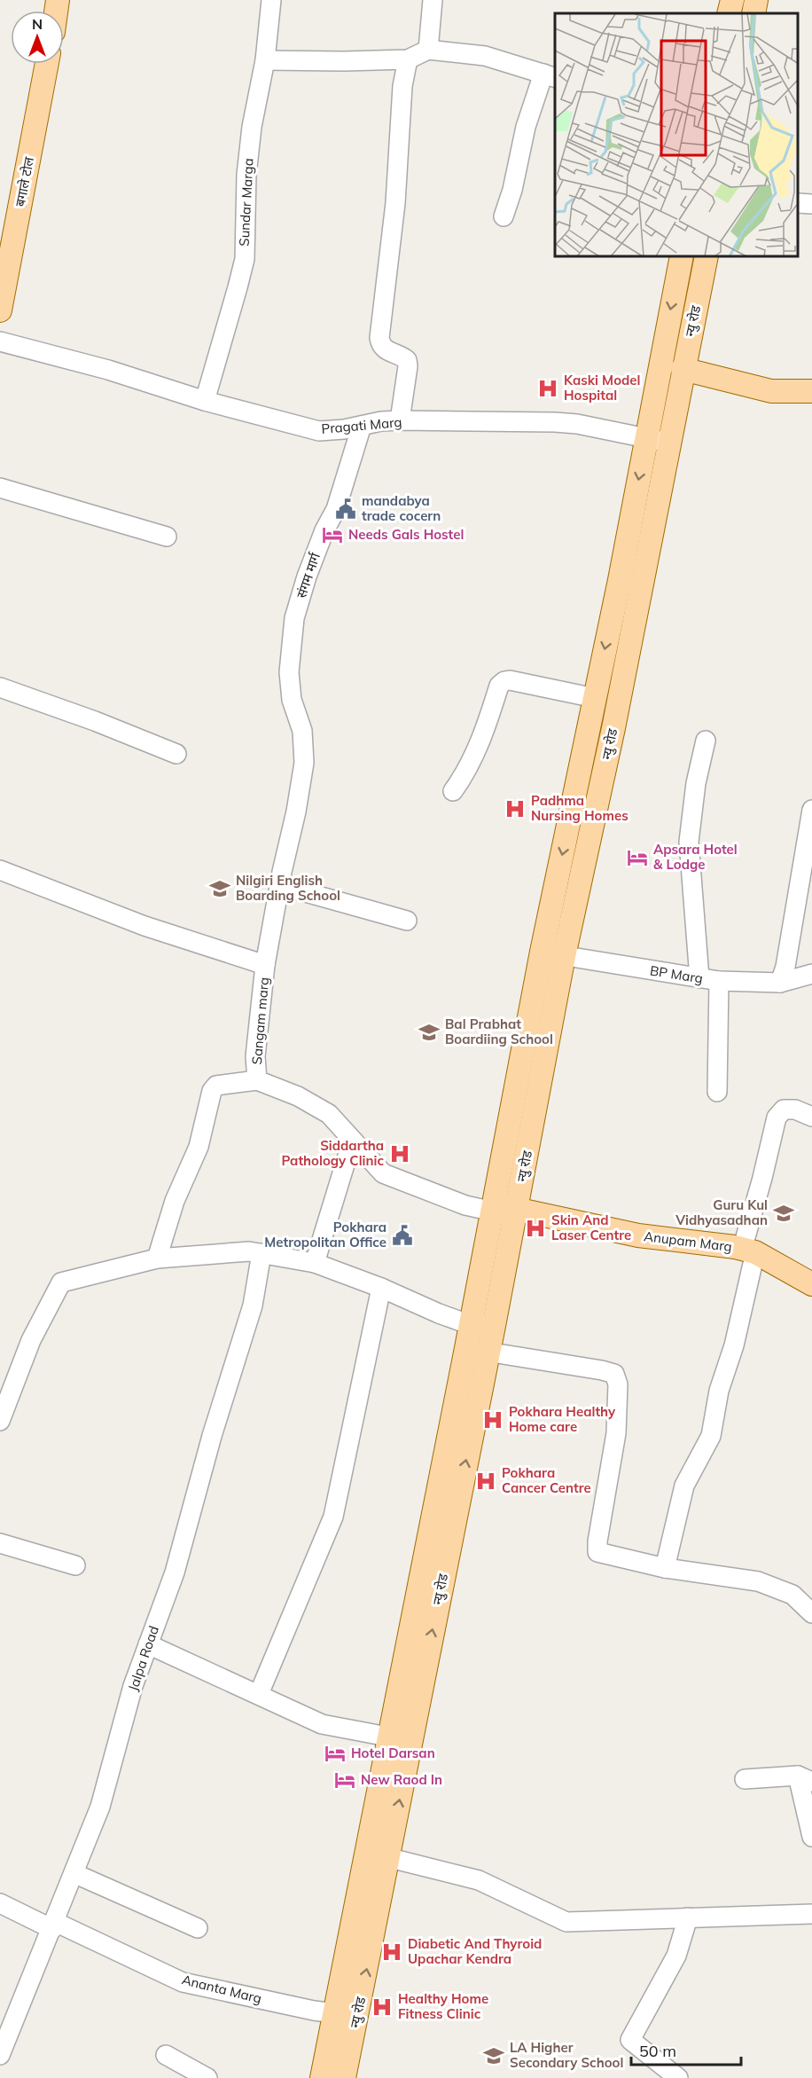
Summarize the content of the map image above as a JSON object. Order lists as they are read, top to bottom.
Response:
{
  "streets": {
    "main road": ["बगाले टोल", "न्यु रोड", "Anupam Marg"],
    "street": [
      "Sundar Marga",
      "Pragati Marg",
      "संगम मार्ग",
      "BP Marg",
      "Sangam marg",
      "Jalpa Road",
      "Ananta Marg"
    ]
  },
  "crossings": [
    ["Sundar Marga", "Pragati Marg"],
    ["न्यु रोड", "Pragati Marg"],
    ["न्यु रोड", "BP Marg"],
    ["न्यु रोड", "Sangam marg"],
    ["न्यु रोड", "Anupam Marg"],
    ["न्यु रोड", "Ananta Marg"],
    ["Pragati Marg", "संगम मार्ग"],
    ["संगम मार्ग", "Sangam marg"],
    ["Sangam marg", "Anupam Marg"],
    ["Jalpa Road", "Ananta Marg"]
  ],
  "places": {
    "hospital": [
      "Kaski Model Hospital",
      "Padhma Nursing Homes",
      "Siddartha Pathology Clinic",
      "Skin And Laser Centre",
      "Pokhara Healthy Home care",
      "Pokhara Cancer Centre",
      "Diabetic And Thyroid Upachar Kendra",
      "Healthy Home Fitness Clinic"
    ],
    "public building": ["mandabya trade cocern", "Pokhara Metropolitan Office"],
    "hotel": [
      "Needs Gals Hostel",
      "Apsara Hotel & Lodge",
      "Hotel Darsan",
      "New Raod In"
    ],
    "school or university": [
      "Nilgiri English Boarding School",
      "Bal Prabhat Boardiing School",
      "Guru Kul Vidhyasadhan",
      "LA Higher Secondary School"
    ]
  },
  "scale_bar": "50 m",
  "north": "top"
}
